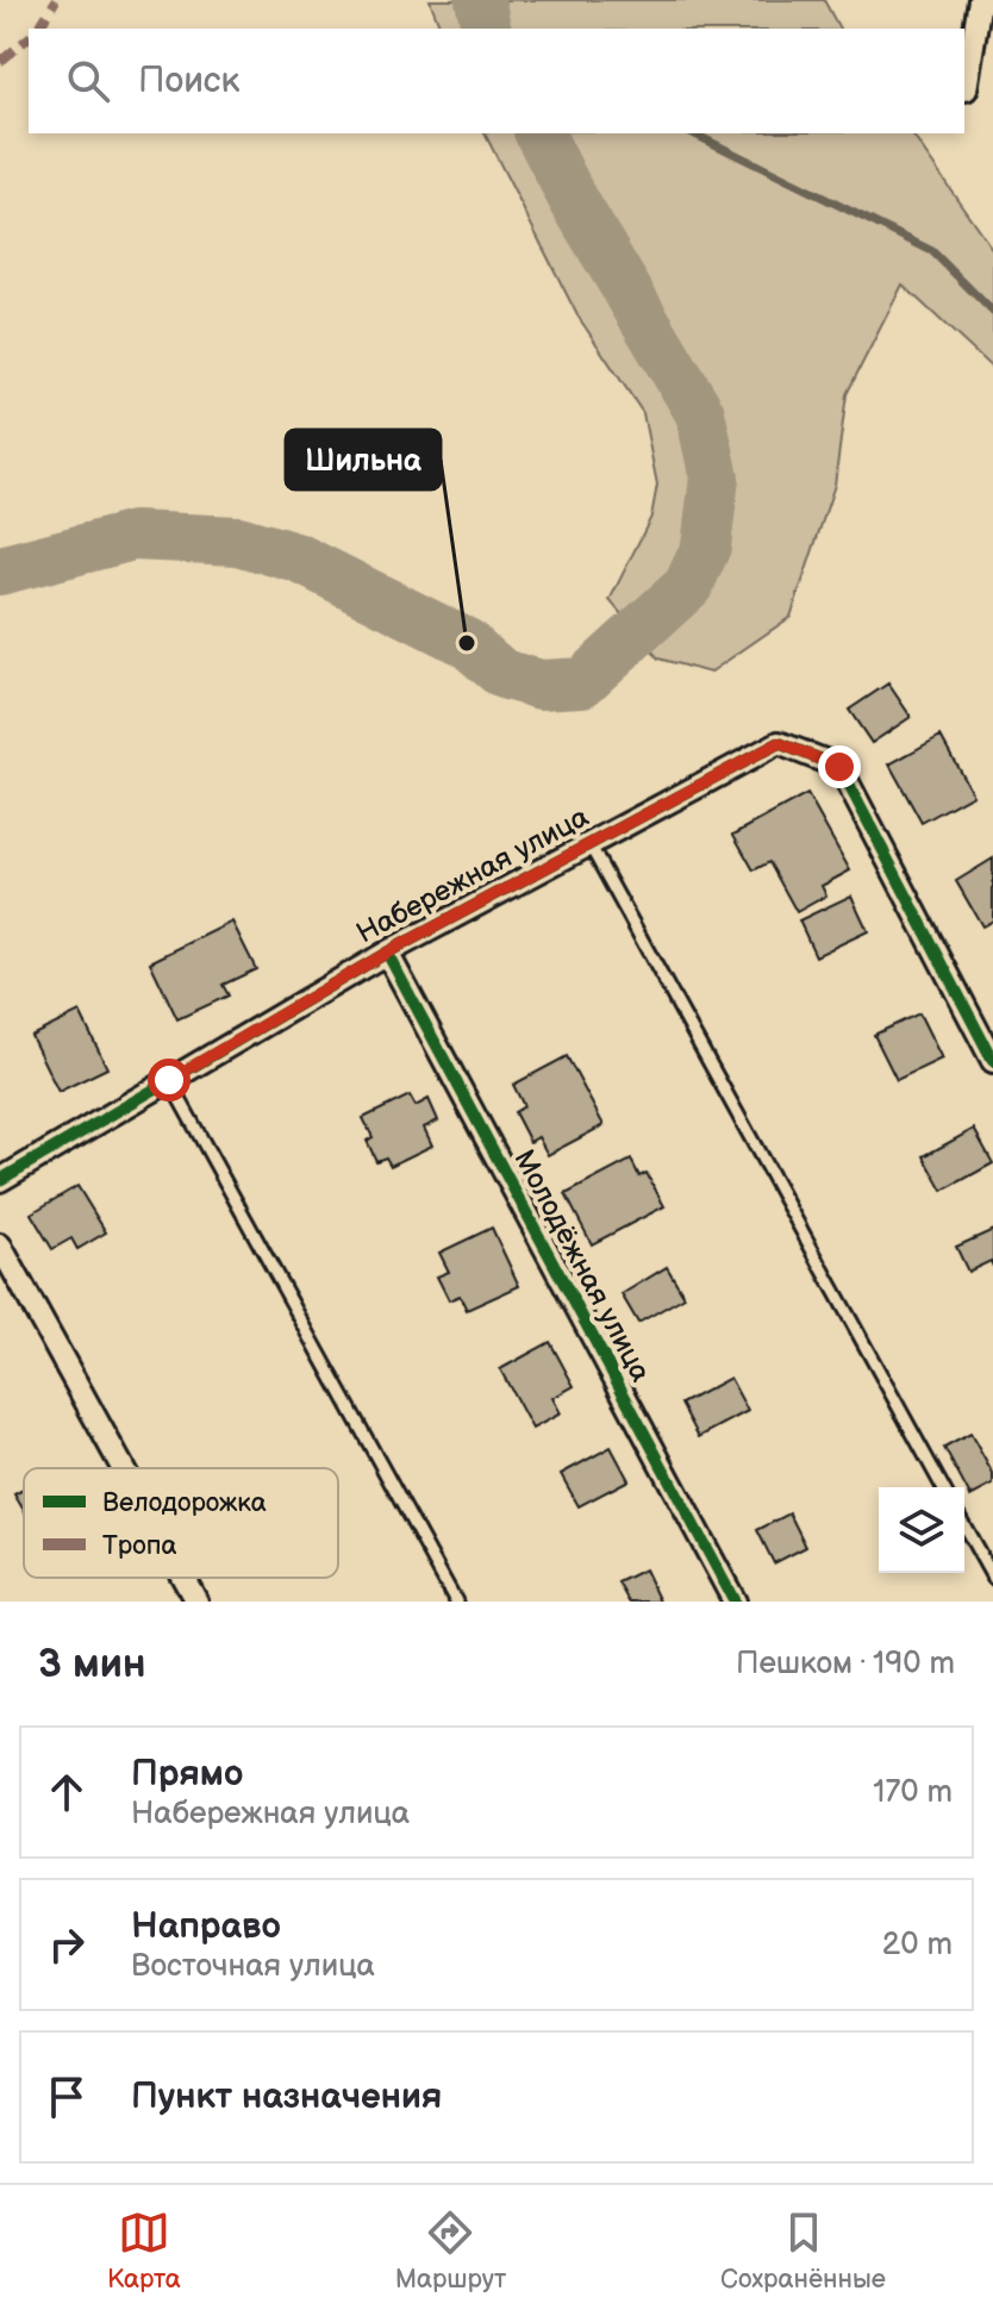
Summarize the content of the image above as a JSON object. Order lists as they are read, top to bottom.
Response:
{
  "streets": {
    "street": ["Набережная улица", "Молодёжная улица"]
  },
  "crossings": [
    ["Набережная улица", "Молодёжная улица"]
  ],
  "places": ["Шильна"],
  "legend": ["Велодорожка", "Тропа"],
  "page": {
    "search": "Поиск",
    "heading": ["3 мин", "Пешком · 190 m"],
    "list": [
      ["Прямо", "Набережная улица", "170 m"],
      ["Направо", "Восточная улица", "20 m"],
      "Пункт назначения"
    ],
    "nav": ["Карта", "Маршрут", "Сохранённые"]
  }
}
